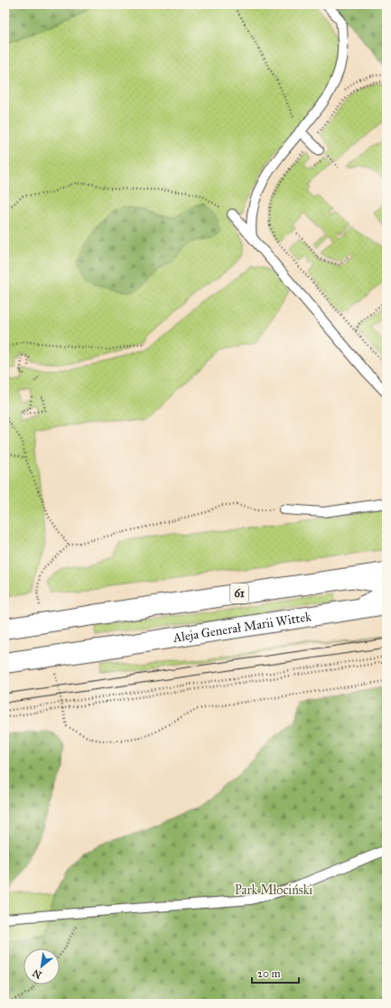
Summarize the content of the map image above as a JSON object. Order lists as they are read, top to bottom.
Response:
{
  "streets": {
    "main road": ["61", "Aleja Generał Marii Wittek"]
  },
  "parks": ["Park Młociński"],
  "scale_bar": "20 m",
  "north": "bottom left"
}
